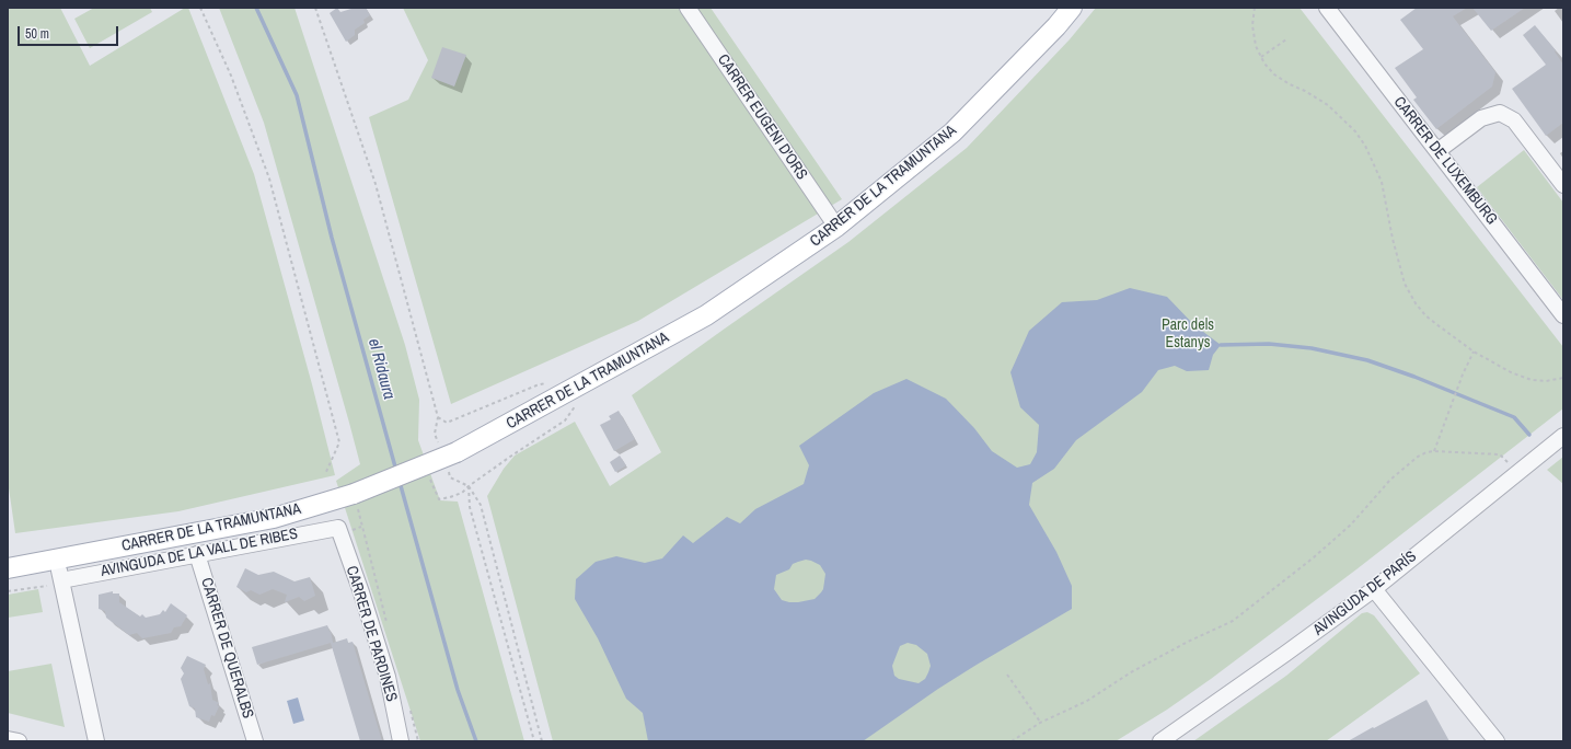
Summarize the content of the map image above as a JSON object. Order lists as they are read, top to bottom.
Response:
{
  "streets": {
    "main road": ["CARRER DE LA TRAMUNTANA"],
    "street": [
      "CARRER EUGENI D'ORS",
      "CARRER DE LUXEMBURG",
      "AVINGUDA DE LA VALL DE RIBES",
      "AVINGUDA DE PARÍS",
      "CARRER DE PARDINES",
      "CARRER DE QUERALBS"
    ]
  },
  "crossings": [
    ["CARRER EUGENI D'ORS", "CARRER DE LA TRAMUNTANA"],
    ["AVINGUDA DE LA VALL DE RIBES", "CARRER DE PARDINES"],
    ["AVINGUDA DE LA VALL DE RIBES", "CARRER DE QUERALBS"]
  ],
  "water": ["el Ridaura"],
  "parks": ["Parc dels Estanys"],
  "scale_bar": "50 m"
}
